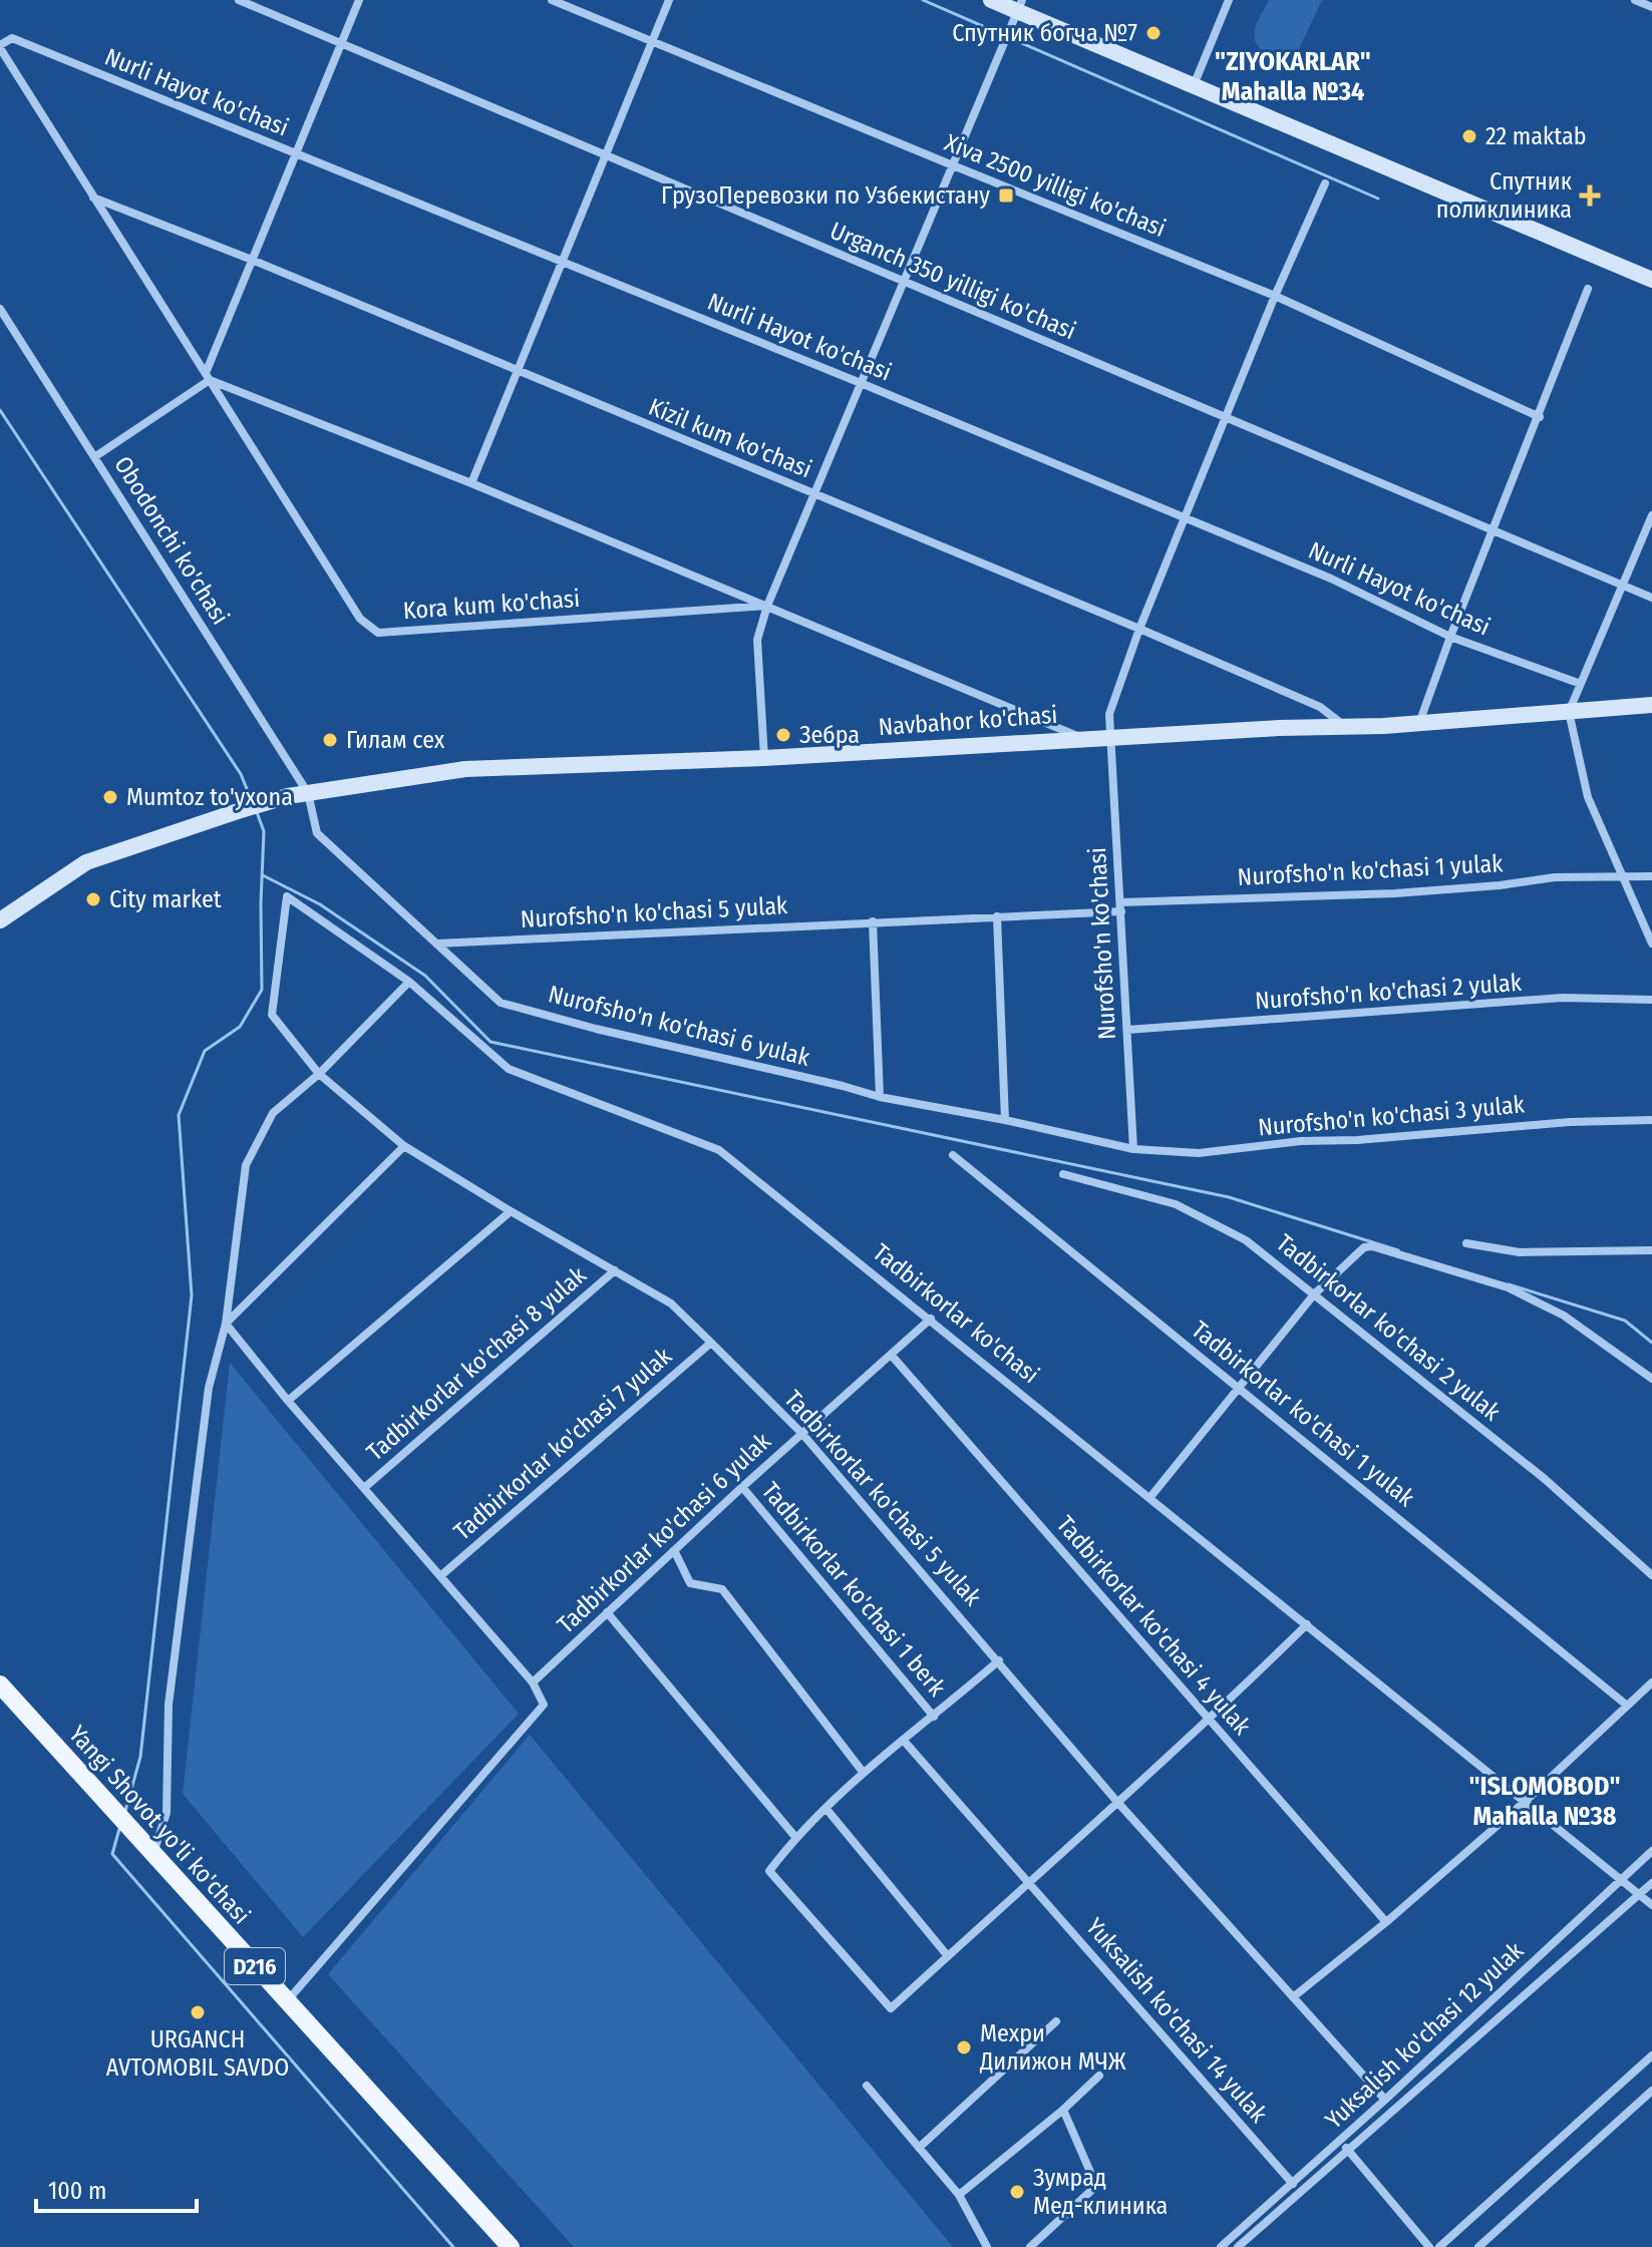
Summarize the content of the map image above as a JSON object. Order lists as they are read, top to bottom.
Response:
{
  "streets": {
    "main road": ["Navbahor ko'chasi", "Yangi Shovot yo'li ko'chasi", "D216"],
    "street": [
      "Nurli Hayot ko'chasi",
      "Xiva 2500 yilligi ko'chasi",
      "Urganch 350 yilligi ko'chasi",
      "Kizil kum ko'chasi",
      "Obodonchi ko'chasi",
      "Kora kum ko'chasi",
      "Nurofsho'n ko'chasi 1 yulak",
      "Nurofsho'n ko'chasi 5 yulak",
      "Nurofsho'n ko'chasi",
      "Nurofsho'n ko'chasi 2 yulak",
      "Nurofsho'n ko'chasi 6 yulak",
      "Nurofsho'n ko'chasi 3 yulak",
      "Tadbirkorlar ko'chasi",
      "Tadbirkorlar ko'chasi 2 yulak",
      "Tadbirkorlar ko'chasi 8 yulak",
      "Tadbirkorlar ko'chasi 1 yulak",
      "Tadbirkorlar ko'chasi 7 yulak",
      "Tadbirkorlar ko'chasi 5 yulak",
      "Tadbirkorlar ko'chasi 6 yulak",
      "Tadbirkorlar ko'chasi 1 berk",
      "Tadbirkorlar ko'chasi 4 yulak",
      "Yuksalish ko'chasi 14 yulak",
      "Yuksalish ko'chasi 12 yulak"
    ]
  },
  "crossings": [
    ["Nurli Hayot ko'chasi", "Kora kum ko'chasi"],
    ["Nurli Hayot ko'chasi", "Nurofsho'n ko'chasi"],
    ["Xiva 2500 yilligi ko'chasi", "Nurofsho'n ko'chasi"],
    ["Urganch 350 yilligi ko'chasi", "Nurofsho'n ko'chasi"],
    ["Kizil kum ko'chasi", "Kora kum ko'chasi"],
    ["Kizil kum ko'chasi", "Navbahor ko'chasi"],
    ["Kizil kum ko'chasi", "Nurofsho'n ko'chasi"],
    ["Obodonchi ko'chasi", "Navbahor ko'chasi"],
    ["Obodonchi ko'chasi", "Nurofsho'n ko'chasi 6 yulak"],
    ["Kora kum ko'chasi", "Navbahor ko'chasi"],
    ["Navbahor ko'chasi", "Nurofsho'n ko'chasi"],
    ["Navbahor ko'chasi", "Nurofsho'n ko'chasi 6 yulak"],
    ["Nurofsho'n ko'chasi 1 yulak", "Nurofsho'n ko'chasi 5 yulak"],
    ["Nurofsho'n ko'chasi 1 yulak", "Nurofsho'n ko'chasi"],
    ["Nurofsho'n ko'chasi 5 yulak", "Nurofsho'n ko'chasi"],
    ["Nurofsho'n ko'chasi 5 yulak", "Nurofsho'n ko'chasi 6 yulak"],
    ["Nurofsho'n ko'chasi", "Nurofsho'n ko'chasi 2 yulak"],
    ["Nurofsho'n ko'chasi", "Nurofsho'n ko'chasi 6 yulak"],
    ["Nurofsho'n ko'chasi", "Nurofsho'n ko'chasi 3 yulak"],
    ["Nurofsho'n ko'chasi 6 yulak", "Nurofsho'n ko'chasi 3 yulak"],
    ["Tadbirkorlar ko'chasi", "Tadbirkorlar ko'chasi 5 yulak"],
    ["Tadbirkorlar ko'chasi", "Tadbirkorlar ko'chasi 6 yulak"],
    ["Tadbirkorlar ko'chasi", "Yuksalish ko'chasi 12 yulak"],
    ["Tadbirkorlar ko'chasi 8 yulak", "Tadbirkorlar ko'chasi 5 yulak"],
    ["Tadbirkorlar ko'chasi 7 yulak", "Tadbirkorlar ko'chasi 5 yulak"],
    ["Tadbirkorlar ko'chasi 5 yulak", "Tadbirkorlar ko'chasi 6 yulak"],
    ["Tadbirkorlar ko'chasi 5 yulak", "Yuksalish ko'chasi 12 yulak"],
    ["Tadbirkorlar ko'chasi 6 yulak", "Tadbirkorlar ko'chasi 1 berk"],
    ["Tadbirkorlar ko'chasi 6 yulak", "Tadbirkorlar ko'chasi 4 yulak"],
    ["Yuksalish ko'chasi 14 yulak", "Yuksalish ko'chasi 12 yulak"]
  ],
  "districts": ["\"ZIYOKARLAR\" Mahalla №34", "\"ISLOMOBOD\" Mahalla №38"],
  "places": {
    "other": [
      "Спутник богча №7",
      "22 maktab",
      "Зебра",
      "Гилам сех",
      "Mumtoz to'yxona",
      "City market",
      "URGANCH AVTOMOBIL SAVDO",
      "Мехри Дилижон МЧЖ",
      "Зумрад Мед-клиника"
    ],
    "transit": ["ГрузоПеревозки по Узбекистану"],
    "health": ["Спутник поликлиника"]
  },
  "scale_bar": "100 m"
}
